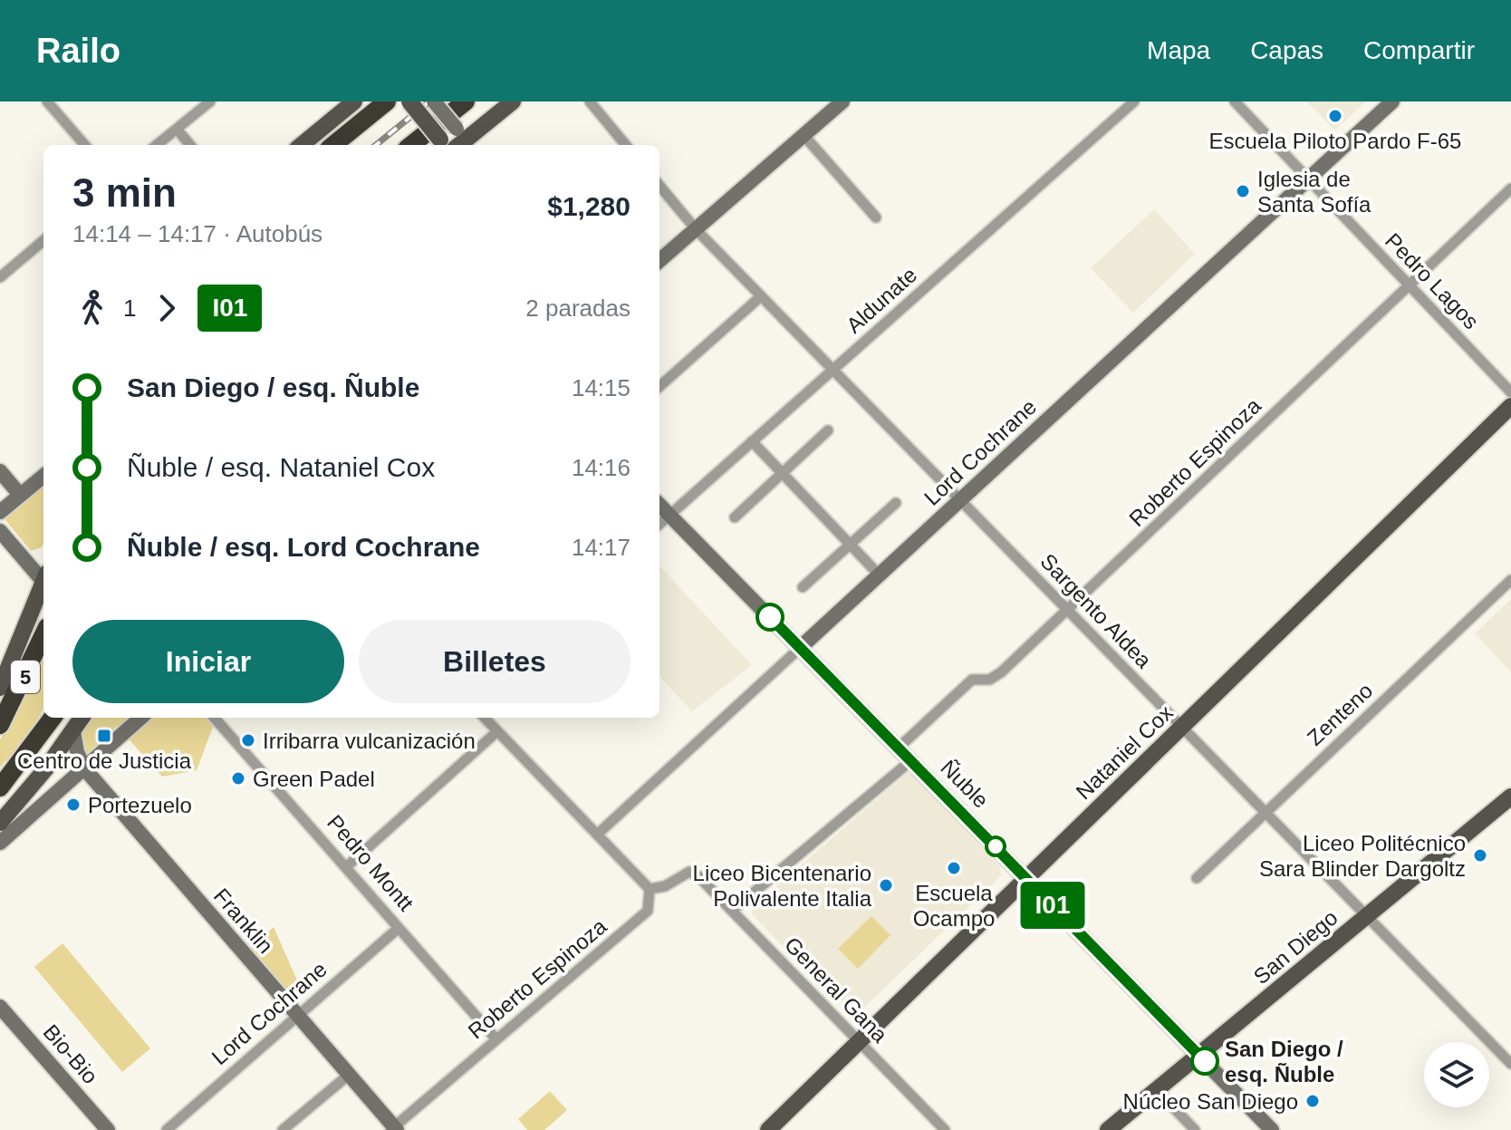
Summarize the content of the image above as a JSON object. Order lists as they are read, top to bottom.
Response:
{
  "streets": {
    "highway": ["5"],
    "main road": ["Nataniel Cox", "San Diego"],
    "street": [
      "Pedro Lagos",
      "Aldunate",
      "Lord Cochrane",
      "Roberto Espinoza",
      "Sargento Aldea",
      "Zenteno",
      "Ñuble",
      "Pedro Montt",
      "Franklin",
      "General Gana",
      "Bio-Bio"
    ]
  },
  "crossings": [
    ["Pedro Lagos", "Lord Cochrane"],
    ["Pedro Lagos", "Roberto Espinoza"],
    ["Aldunate", "Sargento Aldea"],
    ["Aldunate", "Ñuble"],
    ["Lord Cochrane", "Sargento Aldea"],
    ["Lord Cochrane", "Ñuble"],
    ["Lord Cochrane", "Pedro Montt"],
    ["Lord Cochrane", "Franklin"],
    ["Roberto Espinoza", "Sargento Aldea"],
    ["Roberto Espinoza", "Ñuble"],
    ["Roberto Espinoza", "Pedro Montt"],
    ["Roberto Espinoza", "Franklin"],
    ["Roberto Espinoza", "General Gana"],
    ["Sargento Aldea", "Zenteno"],
    ["Sargento Aldea", "Nataniel Cox"],
    ["Sargento Aldea", "San Diego"],
    ["Nataniel Cox", "Ñuble"],
    ["Nataniel Cox", "General Gana"],
    ["Ñuble", "San Diego"]
  ],
  "places": {
    "other": [
      "Escuela Piloto Pardo F-65",
      "Iglesia de Santa Sofía",
      "Irribarra vulcanización",
      "Green Padel",
      "Portezuelo",
      "Liceo Politécnico Sara Blinder Dargoltz",
      "Escuela Ocampo",
      "Liceo Bicentenario Polivalente Italia",
      "San Diego / esq. Ñuble",
      "Núcleo San Diego"
    ],
    "transit": ["Centro de Justicia"]
  },
  "lines": ["bus line I01"],
  "page": {
    "header": "Railo",
    "nav": ["Mapa", "Capas", "Compartir"],
    "on_map": "I01",
    "heading": ["3 min", "14:14 – 14:17 · Autobús", "$1,280"],
    "legs": ["1", "I01", "2 paradas"],
    "list": [
      {
        "name": "San Diego / esq. Ñuble",
        "value": "14:15"
      },
      {
        "name": "Ñuble / esq. Nataniel Cox",
        "value": "14:16"
      },
      {
        "name": "Ñuble / esq. Lord Cochrane",
        "value": "14:17"
      }
    ],
    "buttons": ["Iniciar", "Billetes"]
  }
}
